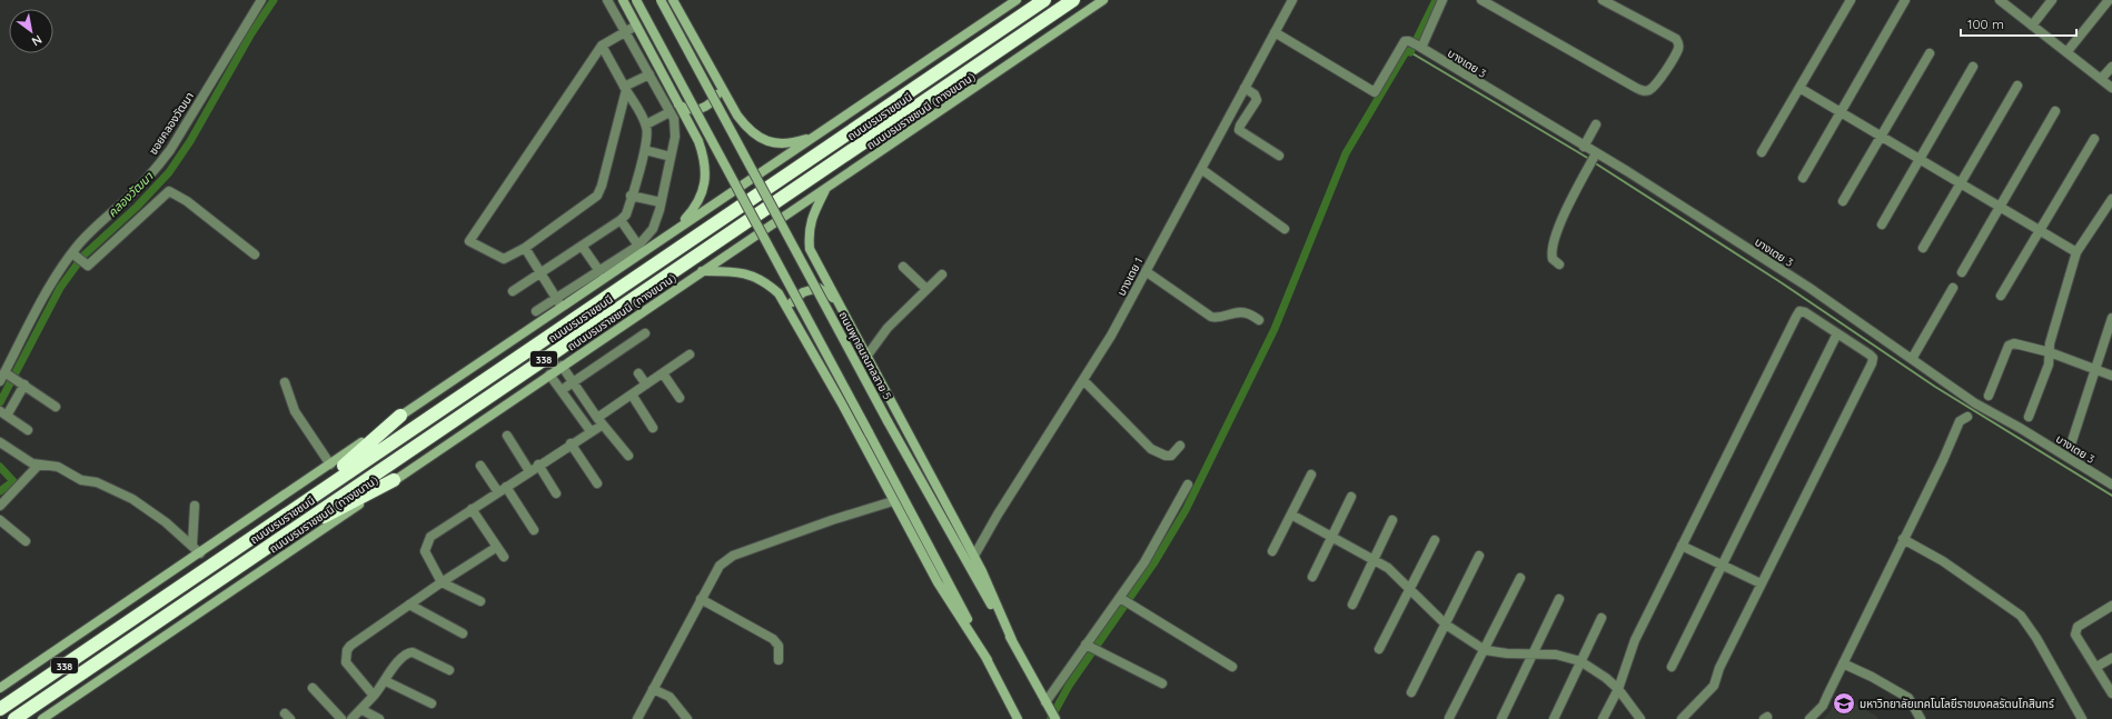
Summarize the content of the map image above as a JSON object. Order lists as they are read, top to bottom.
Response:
{
  "streets": {
    "highway": ["ถนนบรมราชชนนี", "338"],
    "main road": ["ถนนบรมราชชนนี (ทางขนาน)", "ถนนพุทธมณฑลสาย 5"],
    "street": ["บางเตย 3", "ซอยคลองวัฒนา", "บางเตย 1"]
  },
  "crossings": [
    ["บางเตย 3", "บางเตย 1"]
  ],
  "water": ["คลองวัฒนา"],
  "places": {
    "school or university": ["มหาวิทยาลัยเทคโนโลยีราชมงคลรัตนโกสินทร์"]
  },
  "scale_bar": "100 m",
  "north": "bottom right"
}
